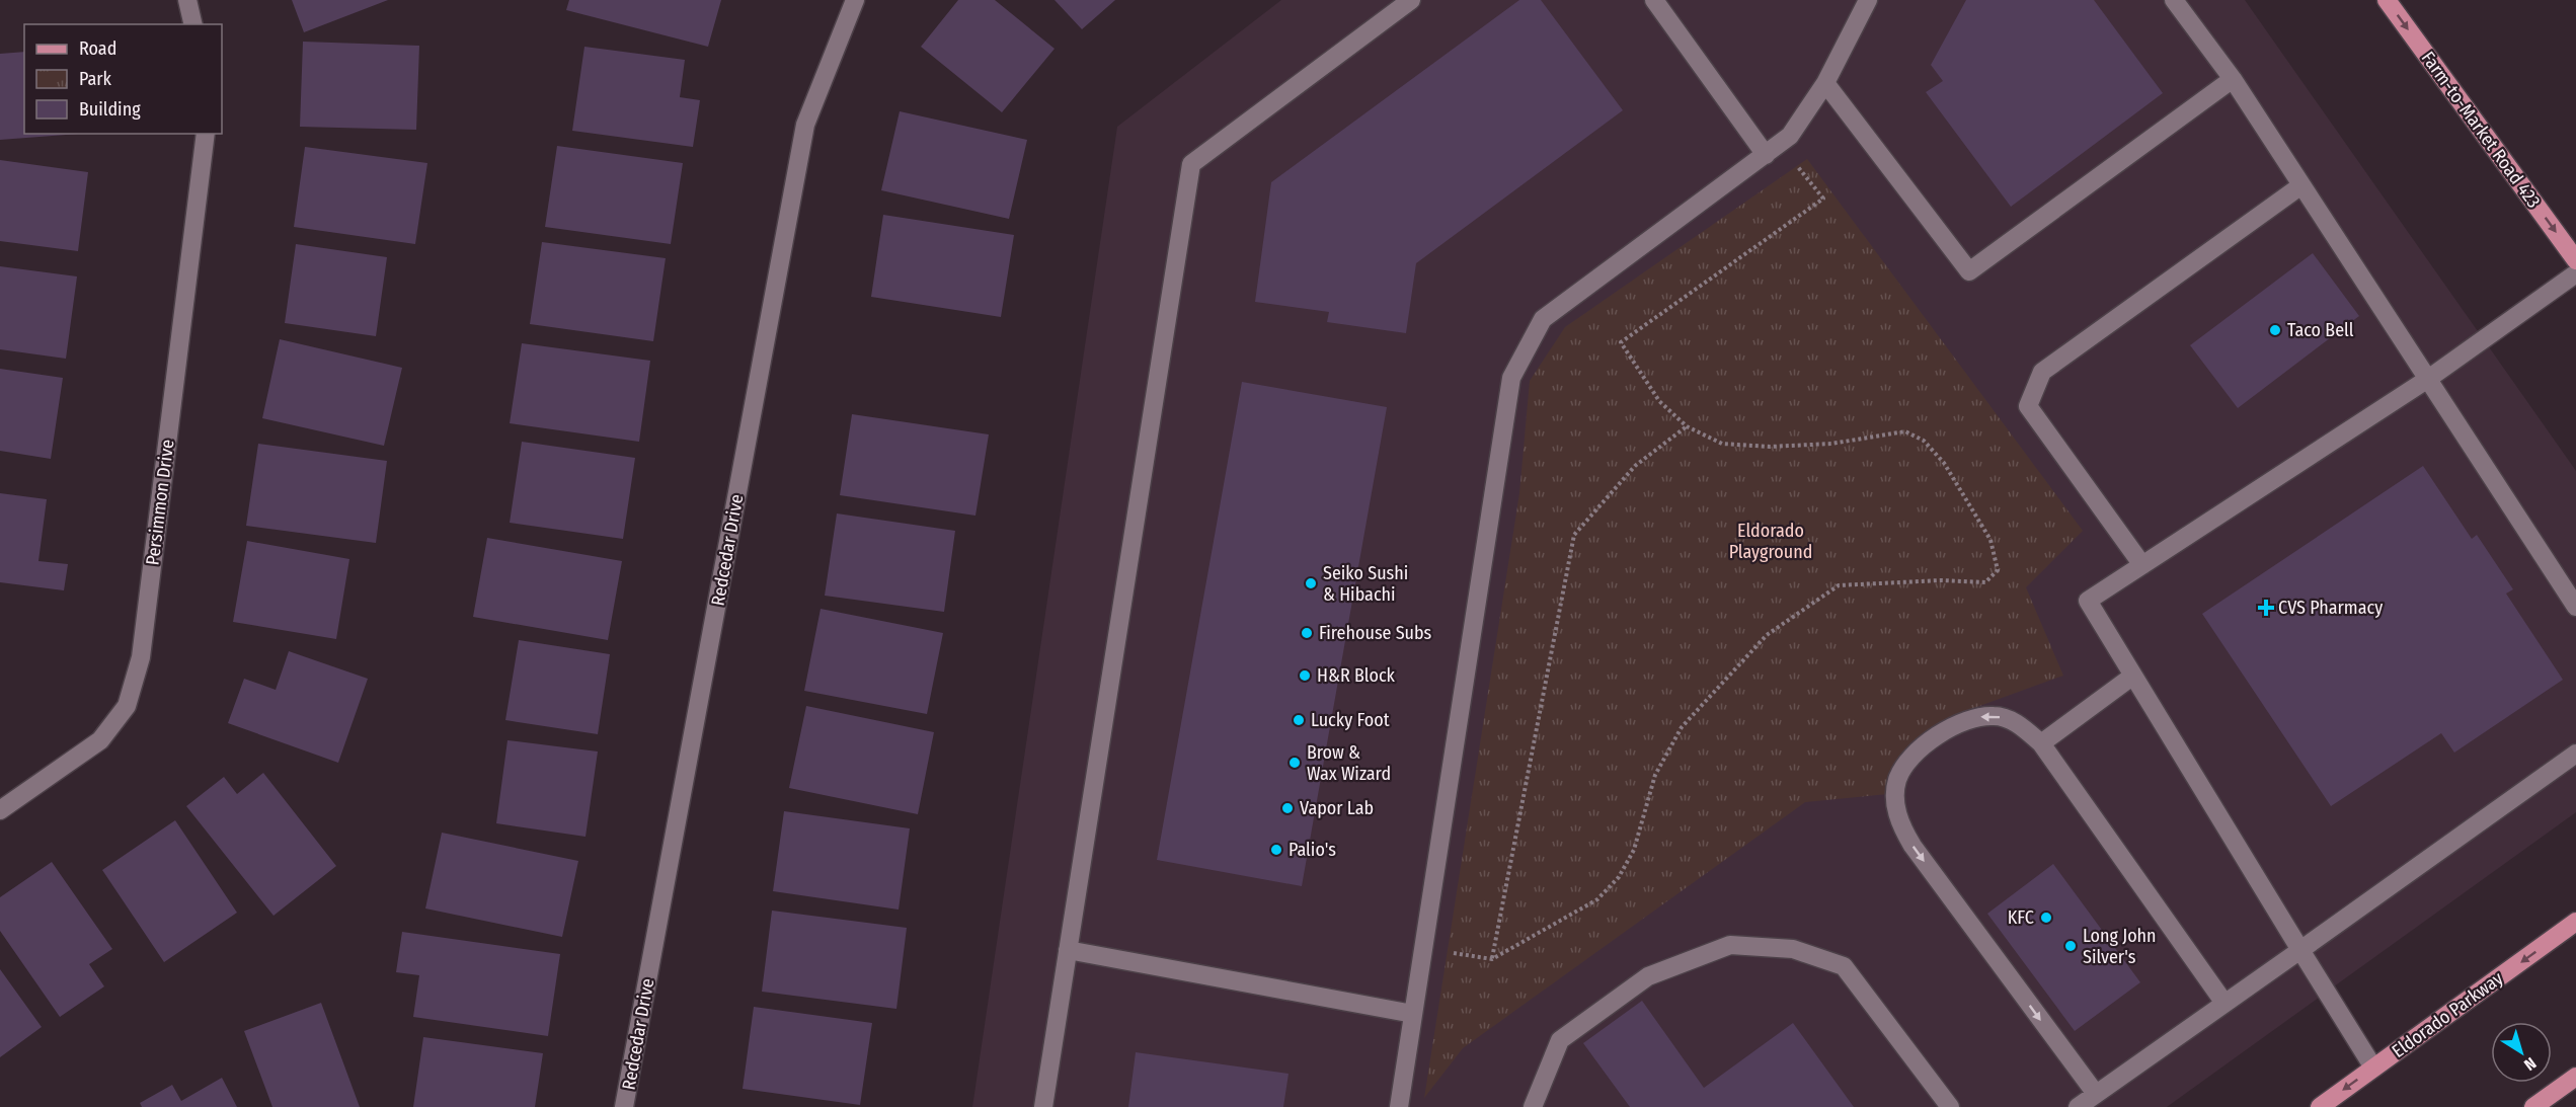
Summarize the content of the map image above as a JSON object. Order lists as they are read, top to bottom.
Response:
{
  "streets": {
    "main road": ["Farm-to-Market Road 423", "Eldorado Parkway"],
    "street": ["Persimmon Drive", "Redcedar Drive"]
  },
  "one_way": ["Farm-to-Market Road 423", "Eldorado Parkway"],
  "parks": ["Eldorado Playground"],
  "places": {
    "other": [
      "Taco Bell",
      "Seiko Sushi & Hibachi",
      "Firehouse Subs",
      "H&R Block",
      "Lucky Foot",
      "Brow & Wax Wizard",
      "Vapor Lab",
      "Palio's",
      "KFC",
      "Long John Silver's"
    ],
    "health": ["CVS Pharmacy"]
  },
  "legend": ["Road", "Park", "Building"],
  "north": "bottom right"
}
